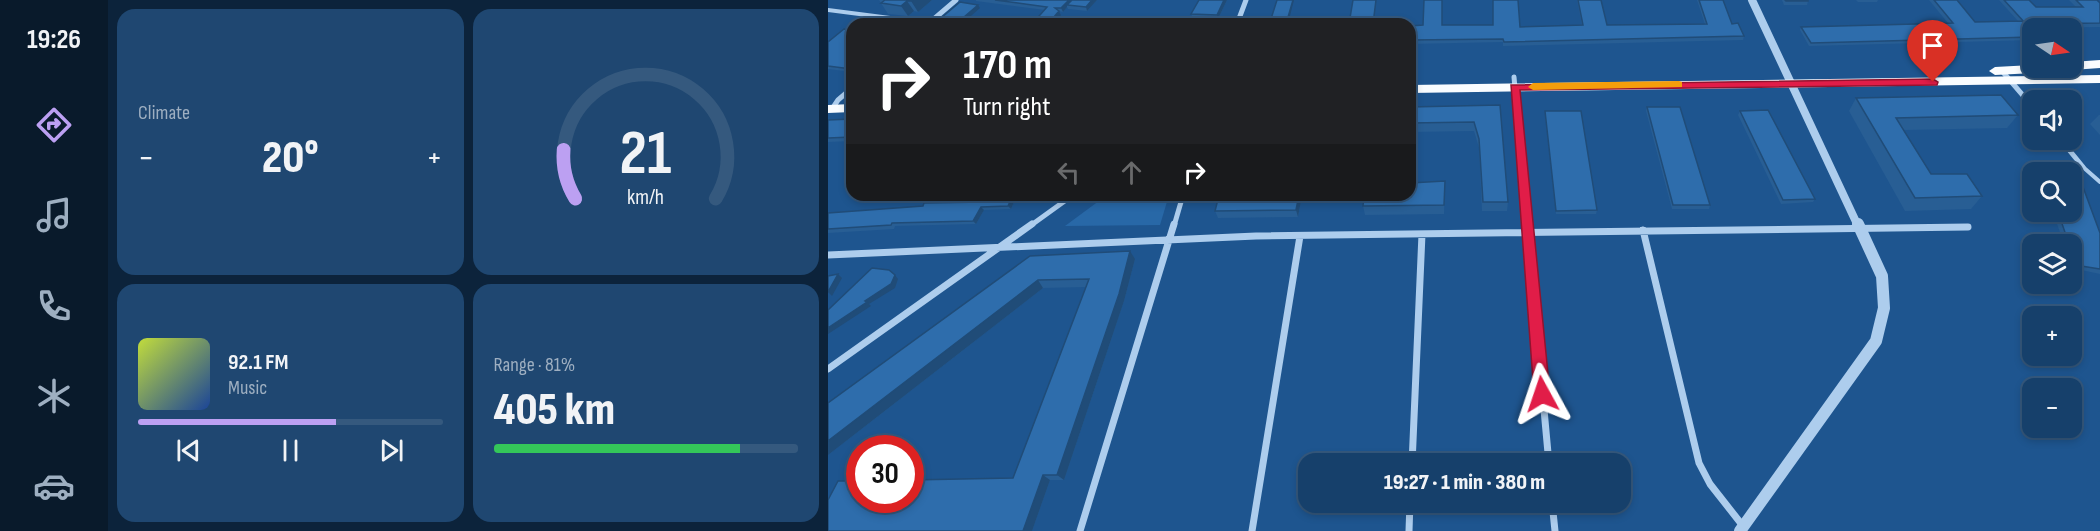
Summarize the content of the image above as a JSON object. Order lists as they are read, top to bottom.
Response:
{
  "north": "right",
  "page": {
    "tabs": "19:26",
    "tile": [
      "Climate",
      ["Range · 81%", "405 km"]
    ],
    "map_buttons": ["+", "−"],
    "turn": ["170 m", "Turn right"],
    "heat": ["−", "20°", "+"],
    "song": ["92.1 FM", "Music"],
    "limit": "30",
    "trip": "19:27 · 1 min · 380 m",
    "gauge": ["21", "km/h"]
  }
}
